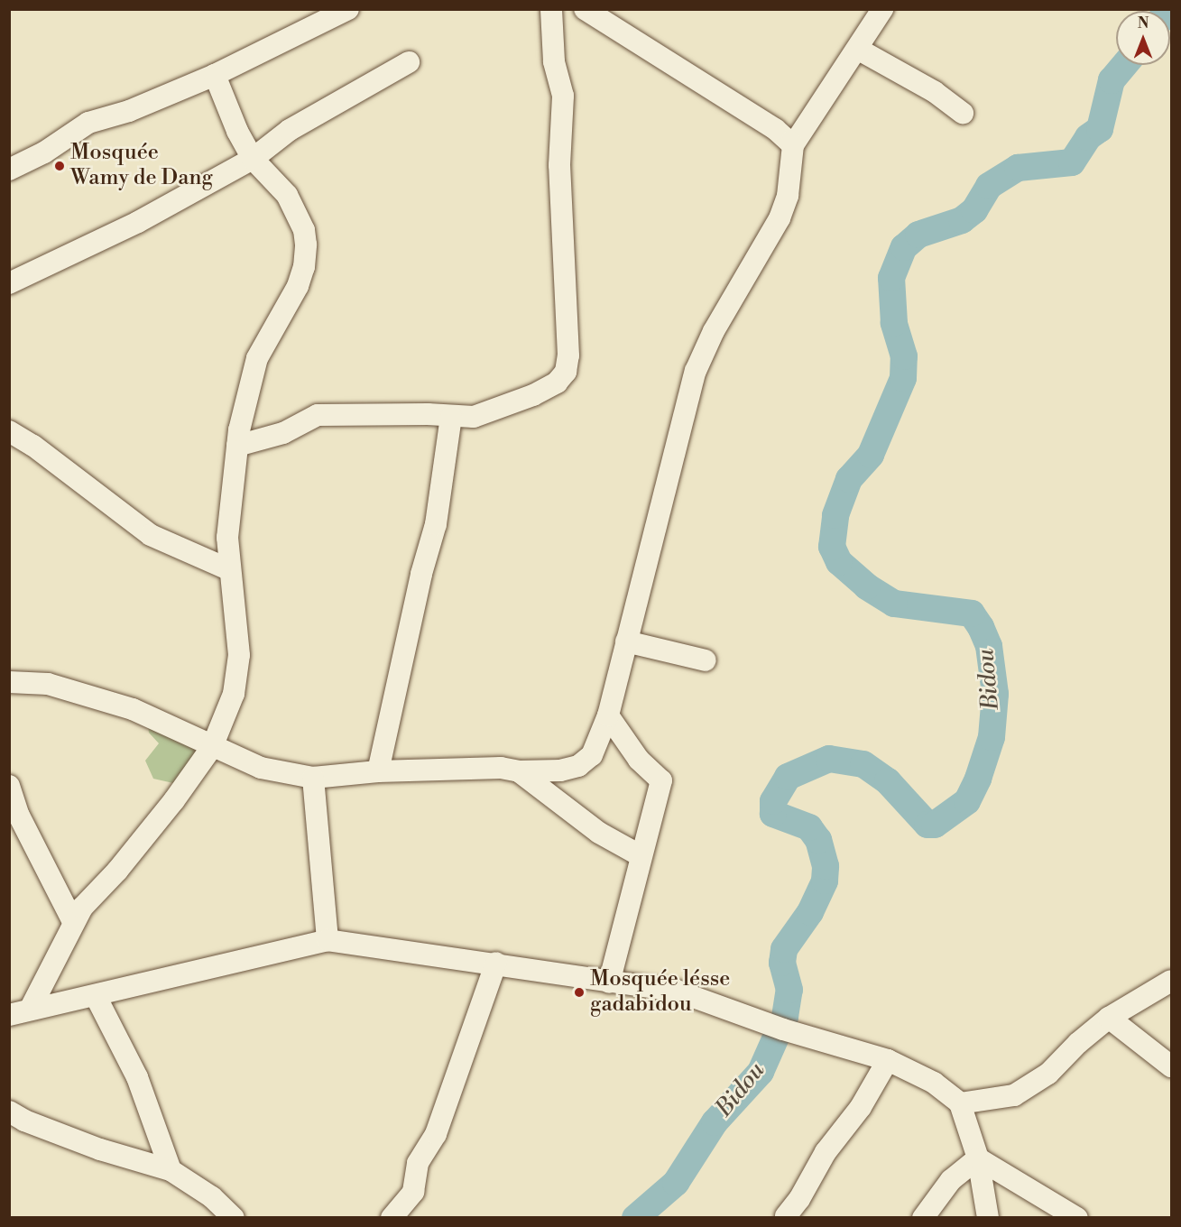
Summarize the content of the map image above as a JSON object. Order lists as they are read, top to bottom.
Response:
{
  "water": ["Bidou"],
  "places": ["Mosquée Wamy de Dang", "Mosquée lésse gadabidou"],
  "north": "top"
}
